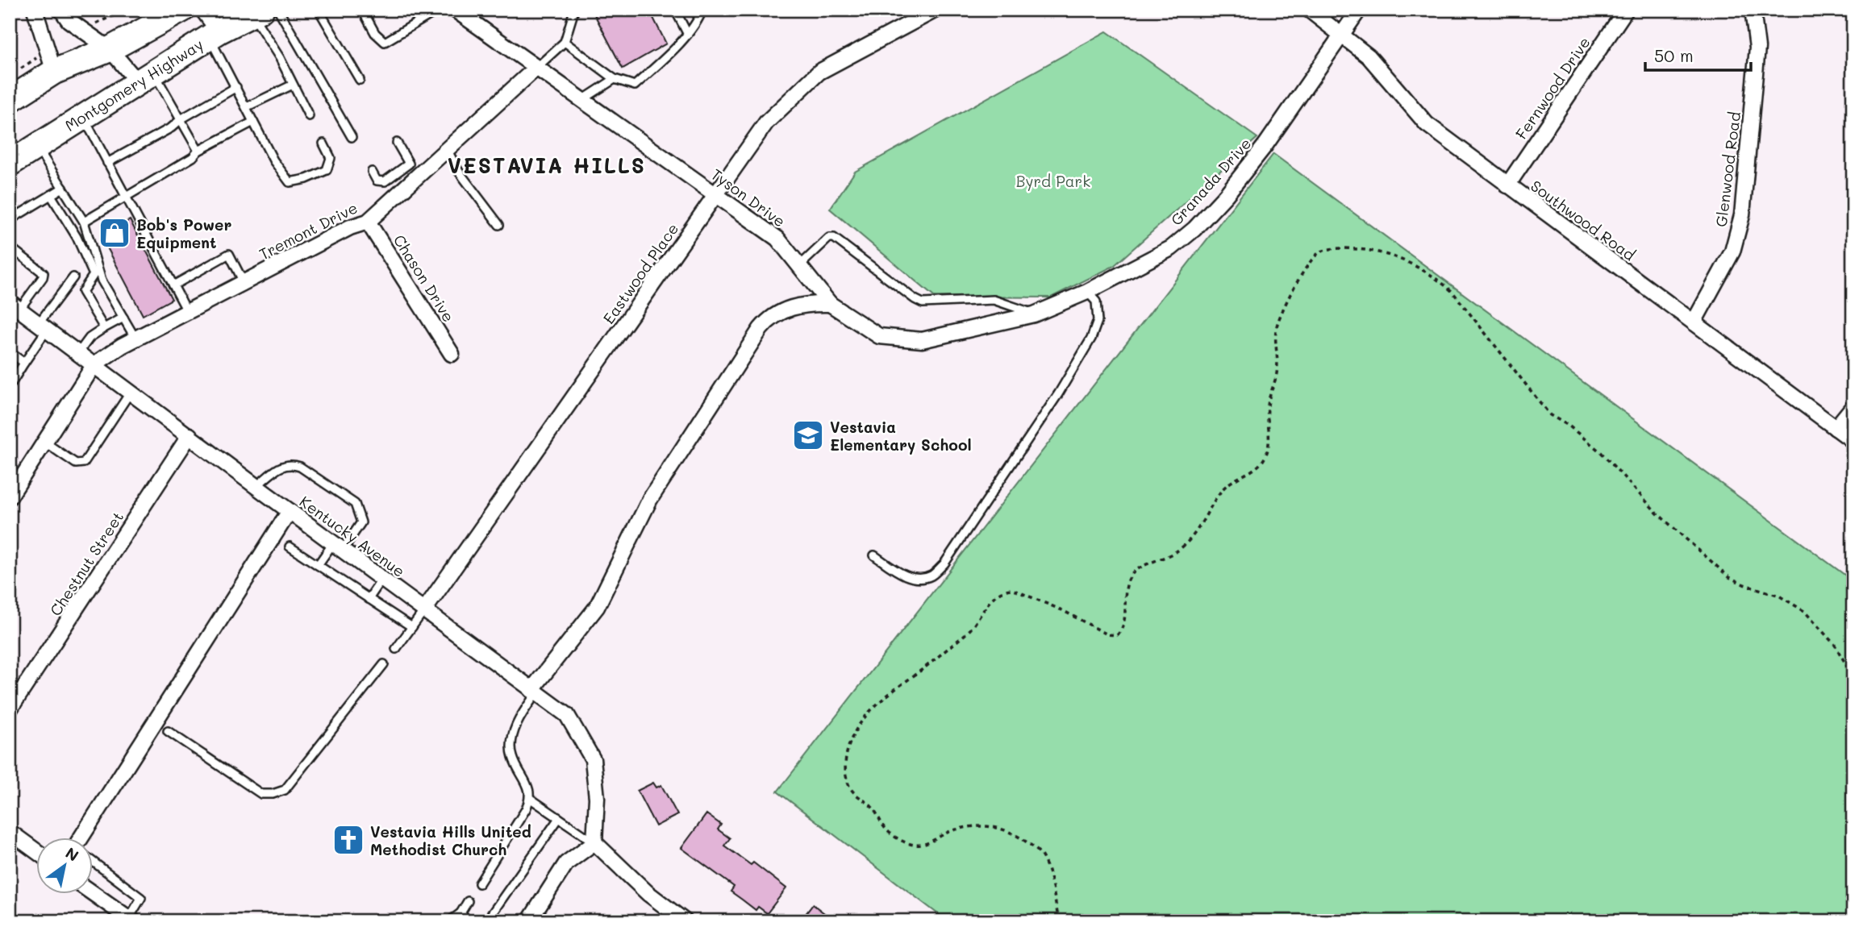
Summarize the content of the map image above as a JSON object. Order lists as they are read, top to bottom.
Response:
{
  "streets": {
    "main road": ["Montgomery Highway"],
    "street": [
      "Fernwood Drive",
      "Glenwood Road",
      "Granada Drive",
      "Tyson Drive",
      "Southwood Road",
      "Tremont Drive",
      "Eastwood Place",
      "Chason Drive",
      "Kentucky Avenue",
      "Chestnut Street"
    ]
  },
  "crossings": [
    ["Fernwood Drive", "Southwood Road"],
    ["Glenwood Road", "Southwood Road"],
    ["Granada Drive", "Tyson Drive"],
    ["Granada Drive", "Southwood Road"],
    ["Tyson Drive", "Tremont Drive"],
    ["Tyson Drive", "Eastwood Place"],
    ["Tremont Drive", "Chason Drive"],
    ["Tremont Drive", "Kentucky Avenue"],
    ["Eastwood Place", "Kentucky Avenue"],
    ["Kentucky Avenue", "Chestnut Street"]
  ],
  "districts": ["VESTAVIA HILLS"],
  "parks": ["Byrd Park"],
  "places": {
    "shop": ["Bob's Power Equipment"],
    "school or university": ["Vestavia Elementary School"],
    "church": ["Vestavia Hills United Methodist Church"]
  },
  "scale_bar": "50 m",
  "north": "top right"
}
